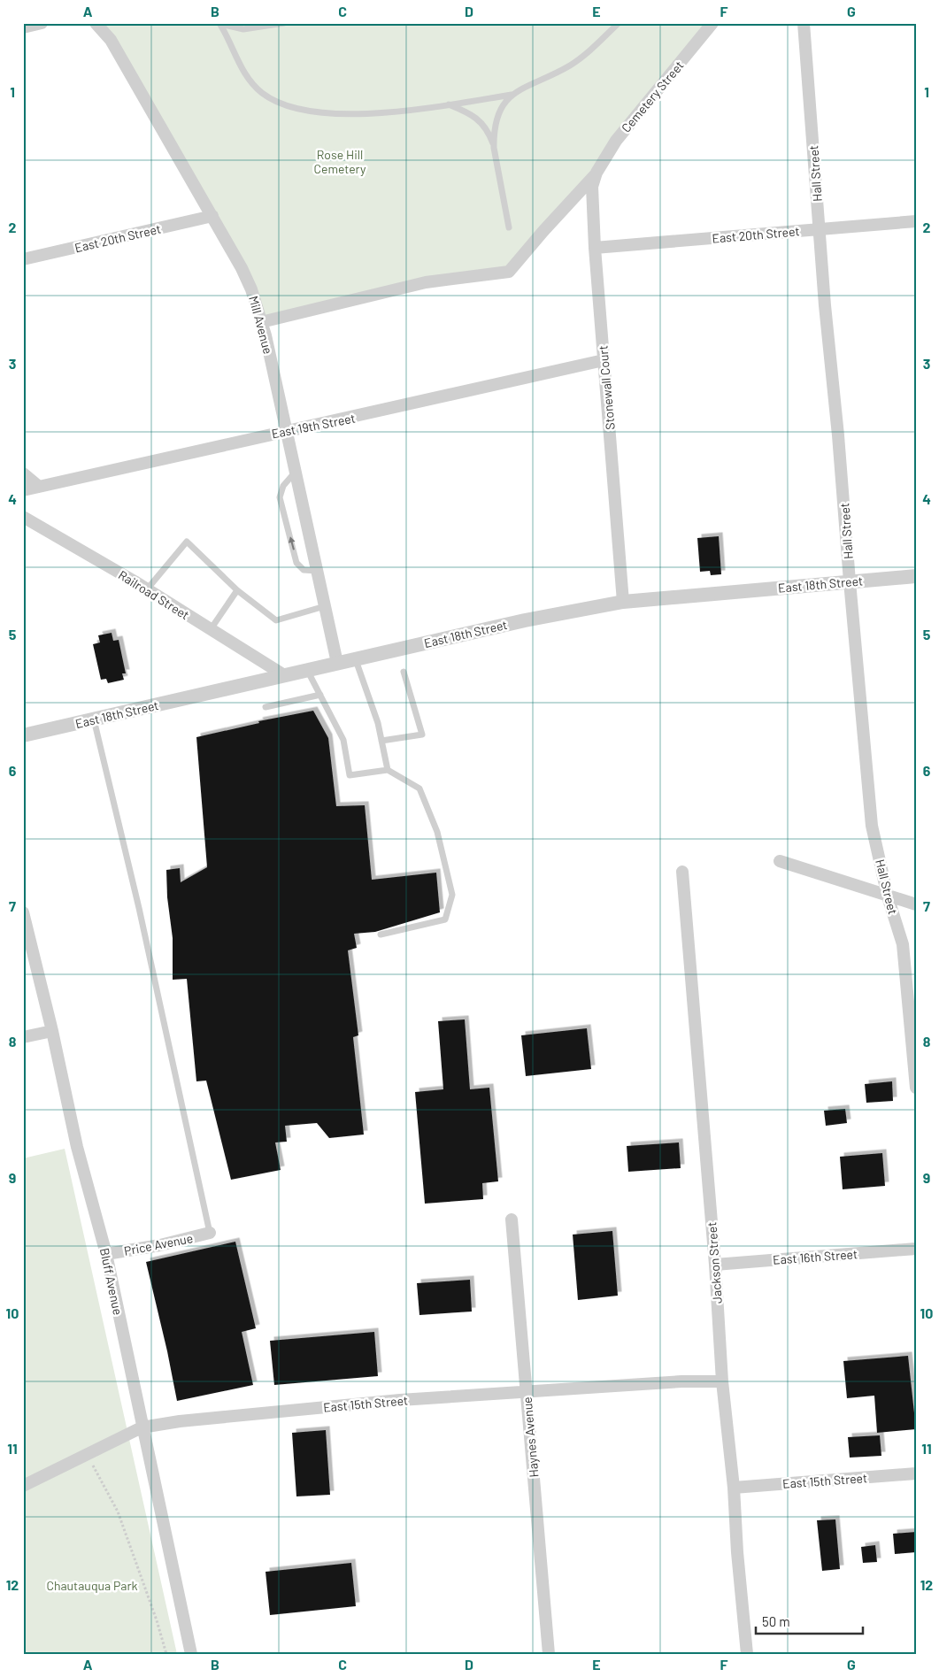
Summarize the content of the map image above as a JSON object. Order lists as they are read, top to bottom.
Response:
{
  "streets": {
    "street": [
      "Cemetery Street",
      "Hall Street",
      "East 20th Street",
      "Mill Avenue",
      "Stonewall Court",
      "East 19th Street",
      "East 18th Street",
      "Railroad Street",
      "Price Avenue",
      "East 16th Street",
      "Jackson Street",
      "Bluff Avenue",
      "East 15th Street",
      "Haynes Avenue"
    ]
  },
  "crossings": [
    ["Cemetery Street", "Stonewall Court"],
    ["Hall Street", "East 20th Street"],
    ["Hall Street", "East 18th Street"],
    ["East 20th Street", "Mill Avenue"],
    ["East 20th Street", "Stonewall Court"],
    ["Mill Avenue", "East 19th Street"],
    ["Mill Avenue", "East 18th Street"],
    ["Stonewall Court", "East 19th Street"],
    ["Stonewall Court", "East 18th Street"],
    ["East 18th Street", "Railroad Street"],
    ["Price Avenue", "Bluff Avenue"],
    ["East 16th Street", "Jackson Street"],
    ["Jackson Street", "East 15th Street"],
    ["Bluff Avenue", "East 15th Street"],
    ["East 15th Street", "Haynes Avenue"]
  ],
  "parks": ["Rose Hill Cemetery", "Chautauqua Park"],
  "scale_bar": "50 m",
  "grid": {
    "columns": [
      "A",
      "B",
      "C",
      "D",
      "E",
      "F",
      "G"
    ],
    "rows": [
      "1",
      "2",
      "3",
      "4",
      "5",
      "6",
      "7",
      "8",
      "9",
      "10",
      "11",
      "12"
    ]
  }
}
